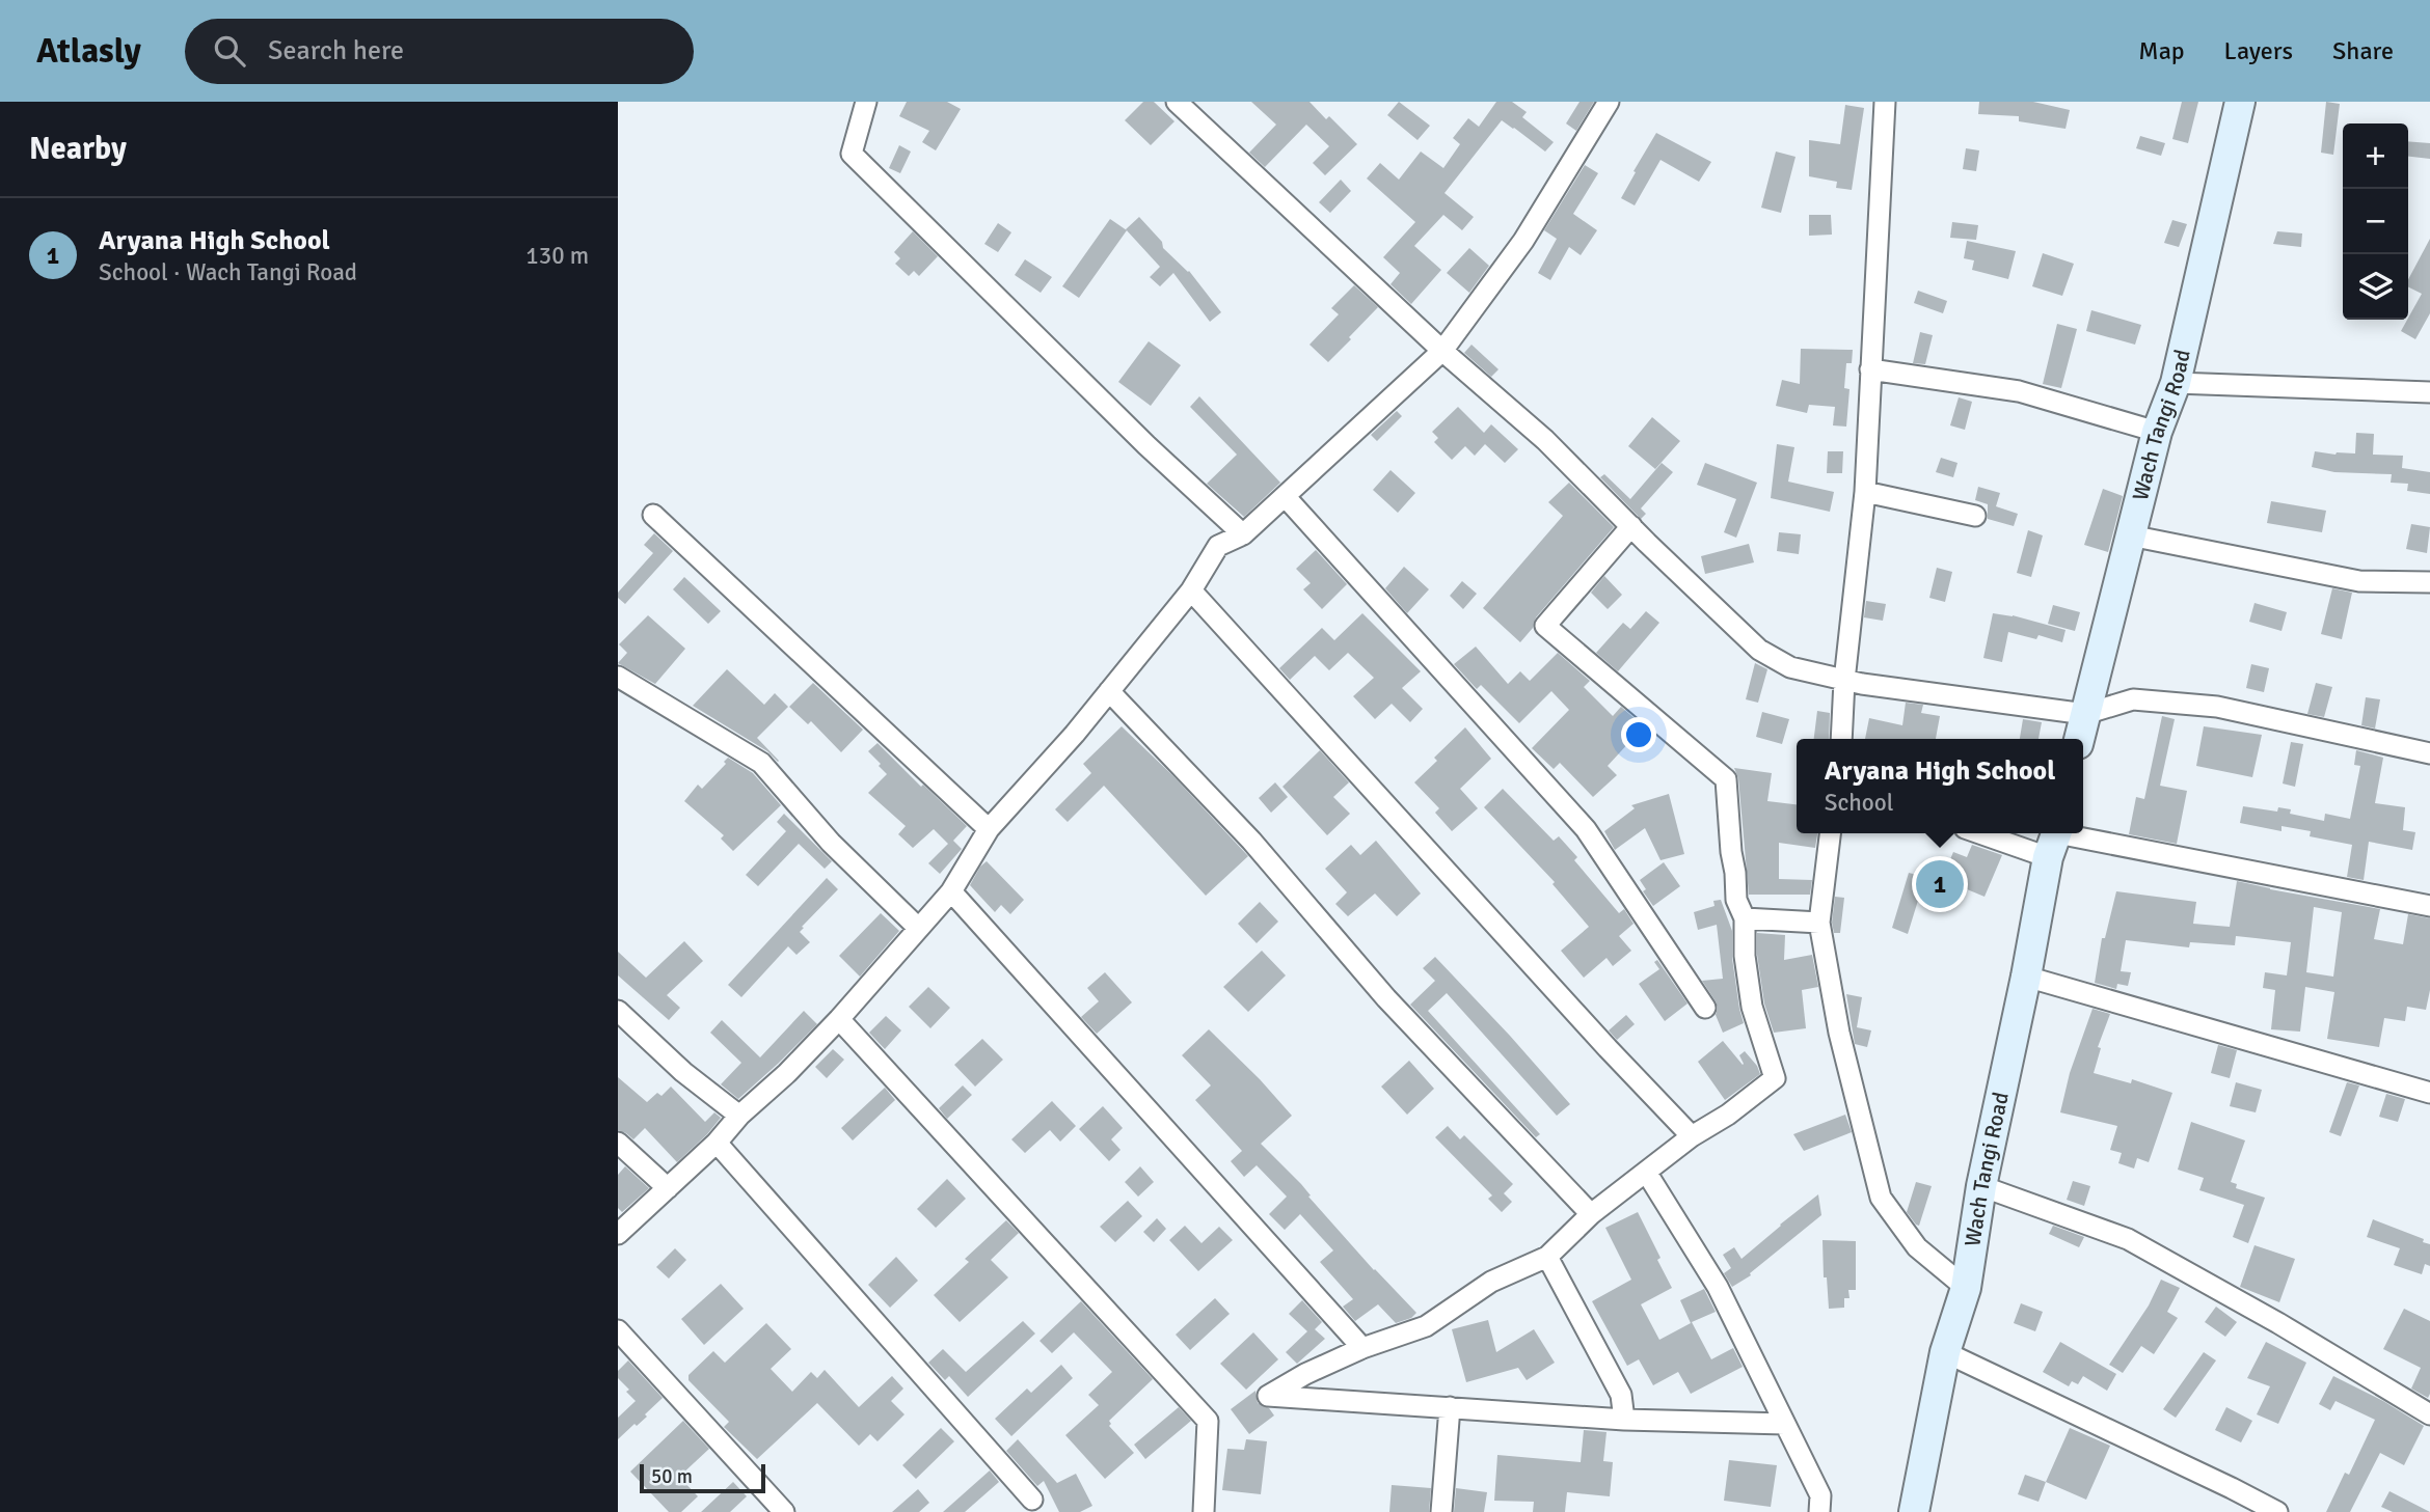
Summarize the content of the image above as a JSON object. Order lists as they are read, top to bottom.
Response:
{
  "streets": {
    "main road": ["Wach Tangi Road"]
  },
  "scale_bar": "50 m",
  "page": {
    "header": "Atlasly",
    "search": "Search here",
    "nav": ["Map", "Layers", "Share"],
    "heading": "Nearby",
    "map_buttons": ["+", "−"],
    "list": [
      {
        "mark": "1",
        "name": "Aryana High School",
        "note": "School · Wach Tangi Road",
        "value": "130 m"
      }
    ],
    "popup": ["Aryana High School", "School"],
    "pins": "1",
    "scale": "50 m"
  }
}
